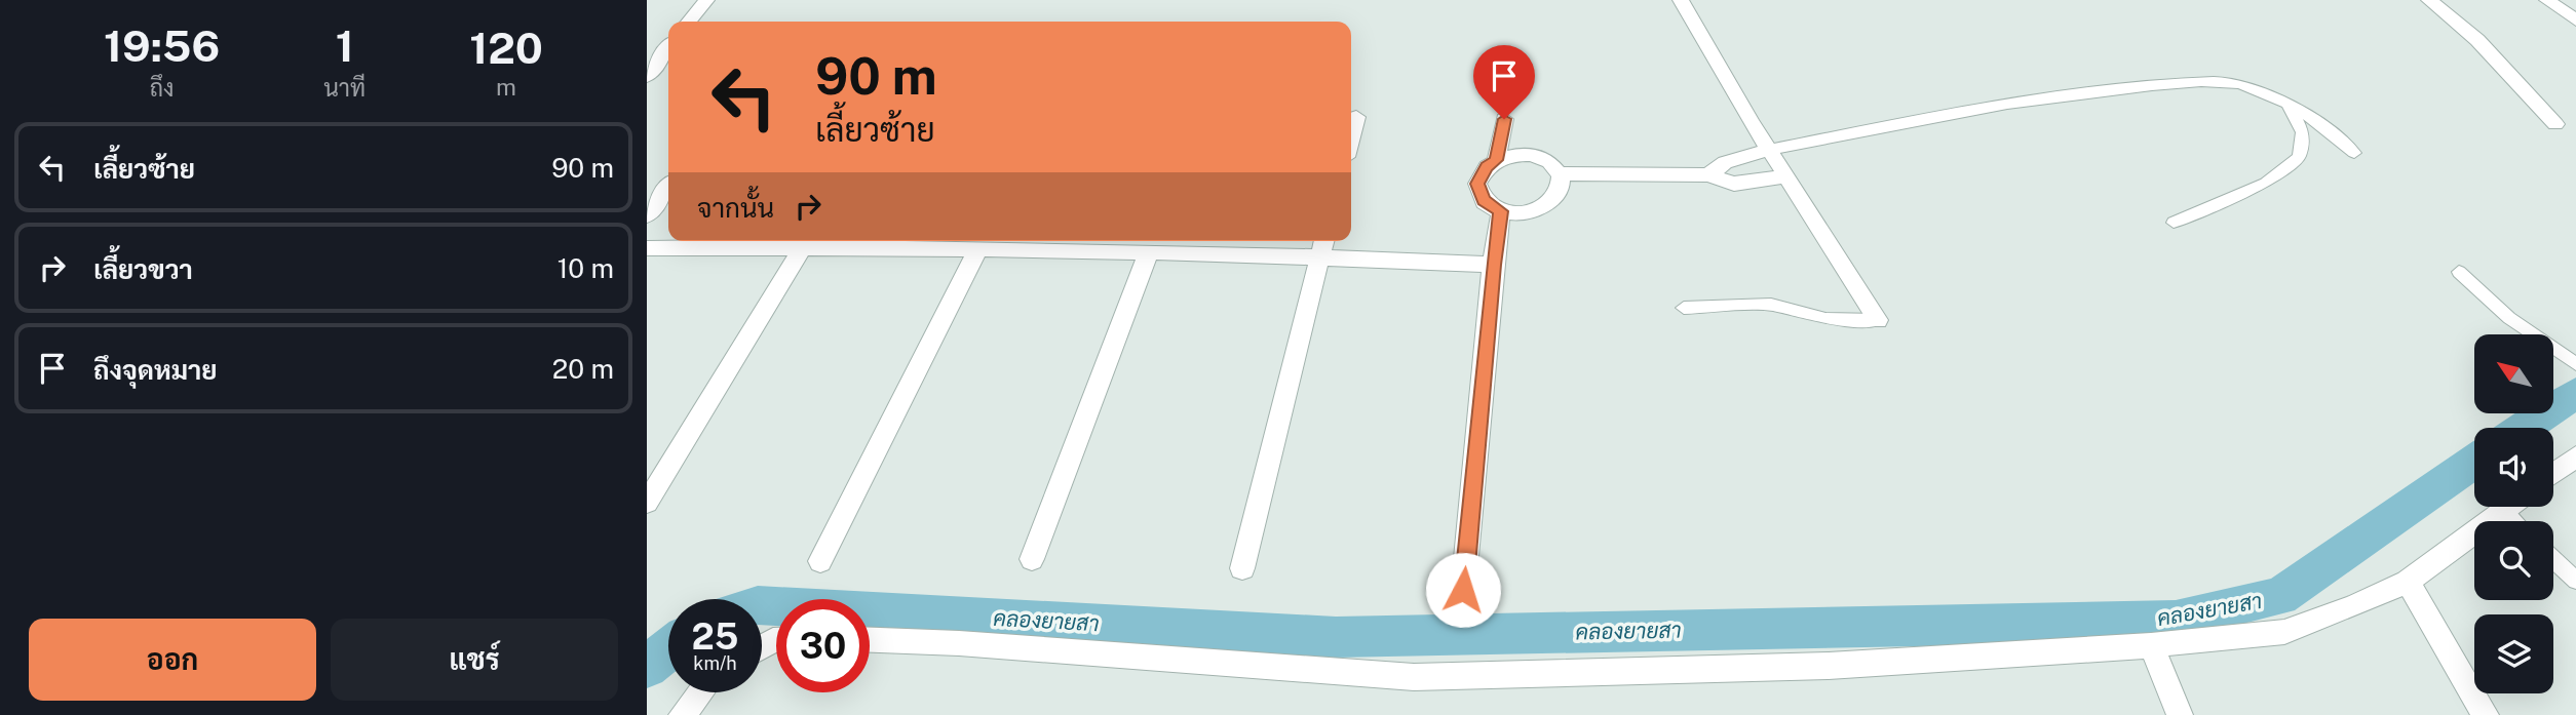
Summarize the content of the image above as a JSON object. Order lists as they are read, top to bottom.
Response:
{
  "water": ["คลองยายสา"],
  "north": "top left",
  "page": {
    "eta": [
      "19:56",
      "ถึง",
      "1",
      "นาที",
      "120",
      "m"
    ],
    "turn": ["90 m", "เลี้ยวซ้าย"],
    "list": [
      {
        "name": "เลี้ยวซ้าย",
        "value": "90 m"
      },
      {
        "name": "เลี้ยวขวา",
        "value": "10 m"
      },
      {
        "name": "ถึงจุดหมาย",
        "value": "20 m"
      }
    ],
    "then": "จากนั้น",
    "speed": "25 km/h",
    "limit": "30",
    "buttons": ["ออก", "แชร์"]
  }
}
